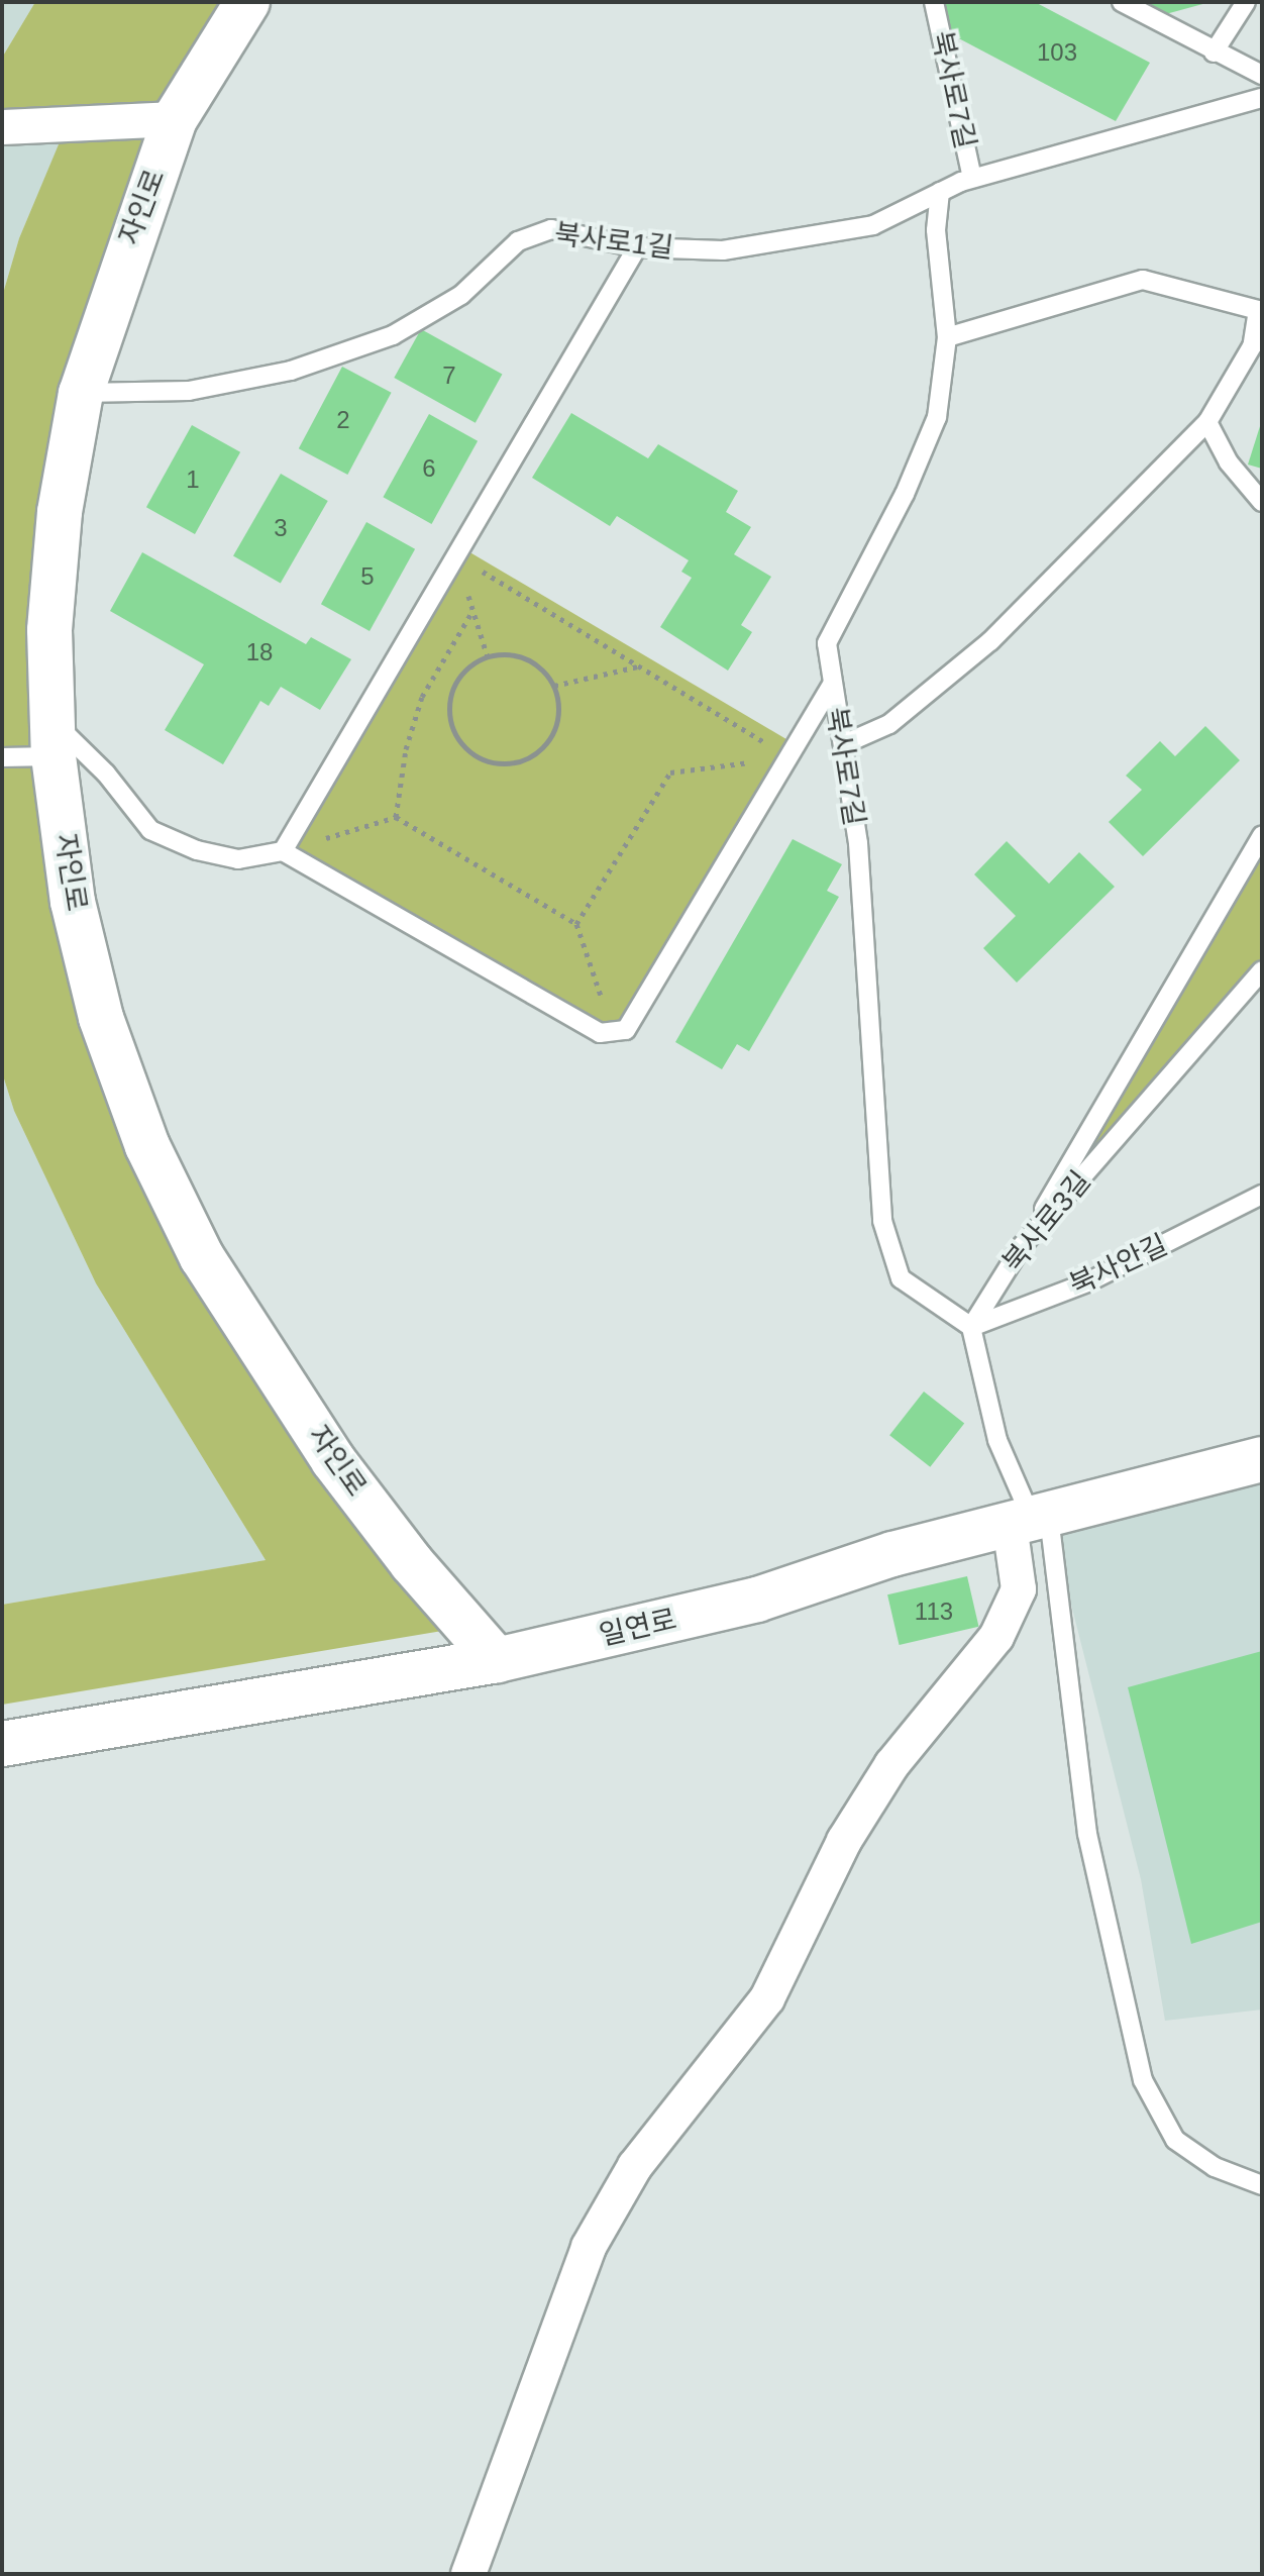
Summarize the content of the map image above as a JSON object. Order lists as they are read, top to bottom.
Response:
{
  "streets": {
    "street": ["자인로", "일연로"],
    "lane": [
      "북사로7길",
      "북사로1길",
      "북사로3길",
      "북사안길"
    ]
  },
  "crossings": [
    ["북사로7길", "북사로1길"],
    ["북사로7길", "북사로3길"],
    ["북사로7길", "북사안길"],
    ["자인로", "북사로1길"],
    ["자인로", "일연로"],
    ["북사로3길", "북사안길"]
  ],
  "house_numbers": [
    "103",
    "7",
    "2",
    "6",
    "1",
    "3",
    "5",
    "18",
    "113"
  ]
}
